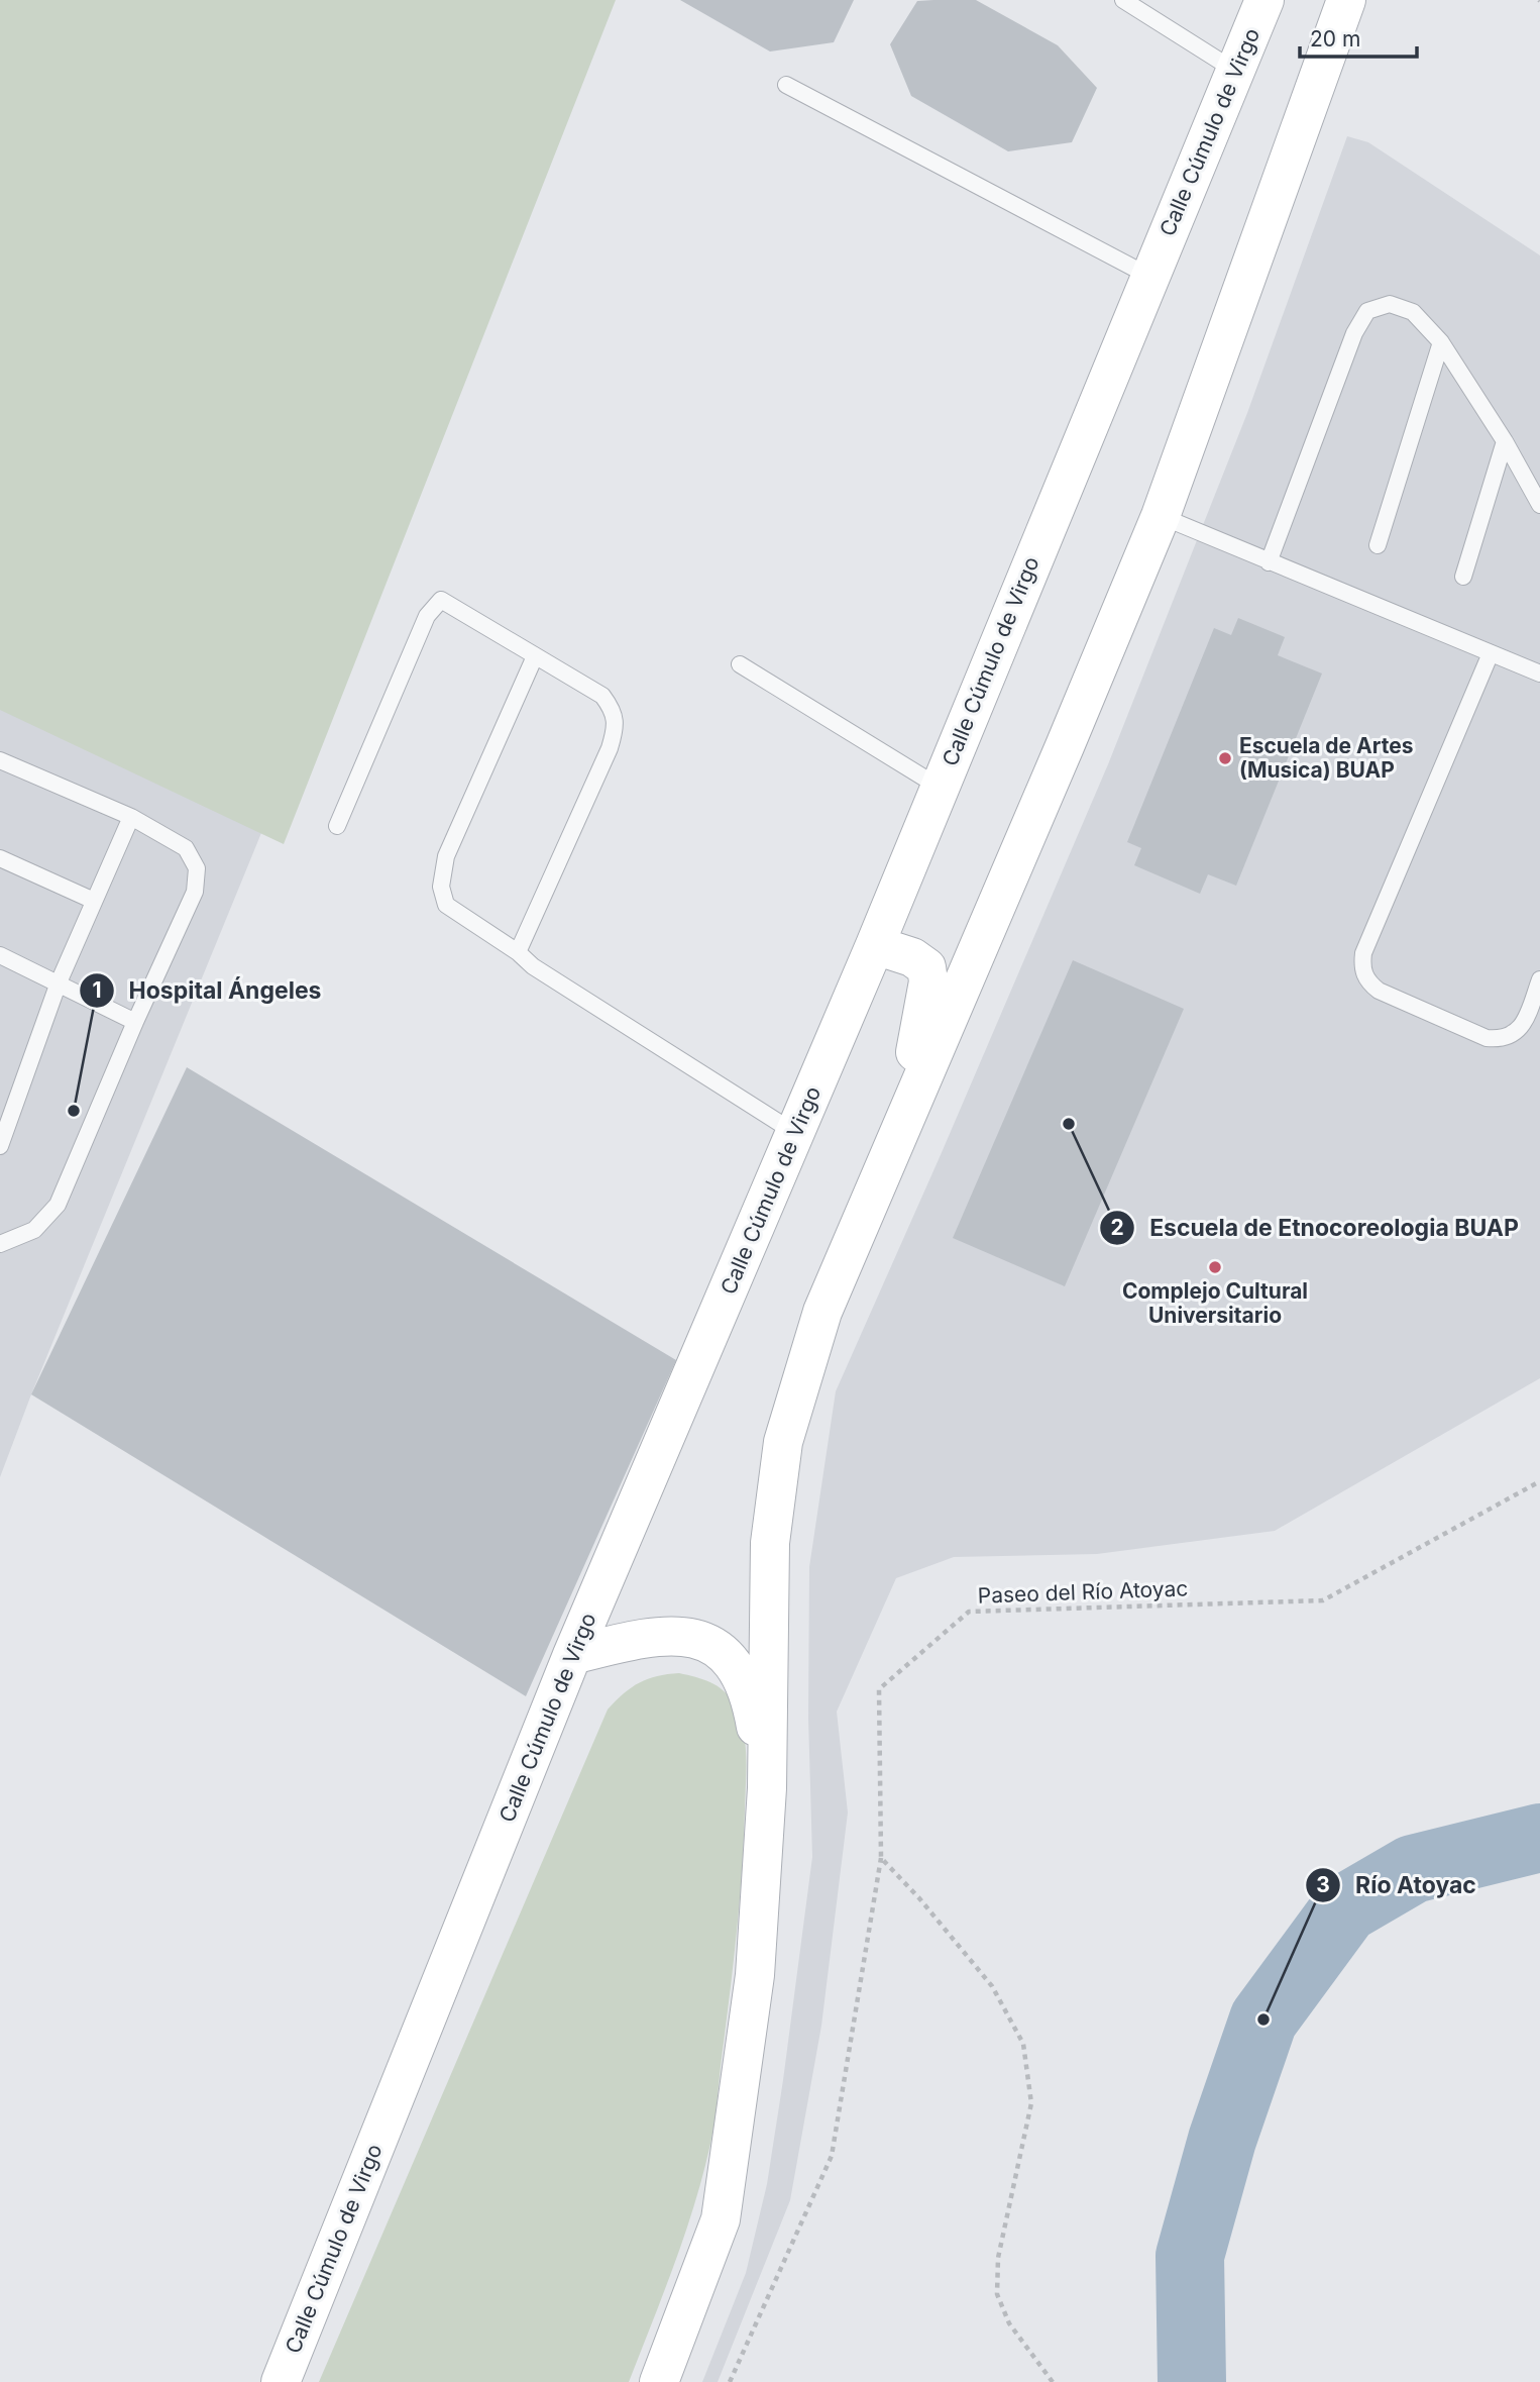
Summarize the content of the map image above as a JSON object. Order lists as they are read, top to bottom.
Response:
{
  "streets": {
    "main road": ["Calle Cúmulo de Virgo"],
    "path": ["Paseo del Río Atoyac"]
  },
  "places": [
    "Escuela de Artes (Musica) BUAP",
    "Hospital Ángeles",
    "Escuela de Etnocoreologia BUAP",
    "Complejo Cultural Universitario",
    "Río Atoyac"
  ],
  "scale_bar": "20 m"
}
